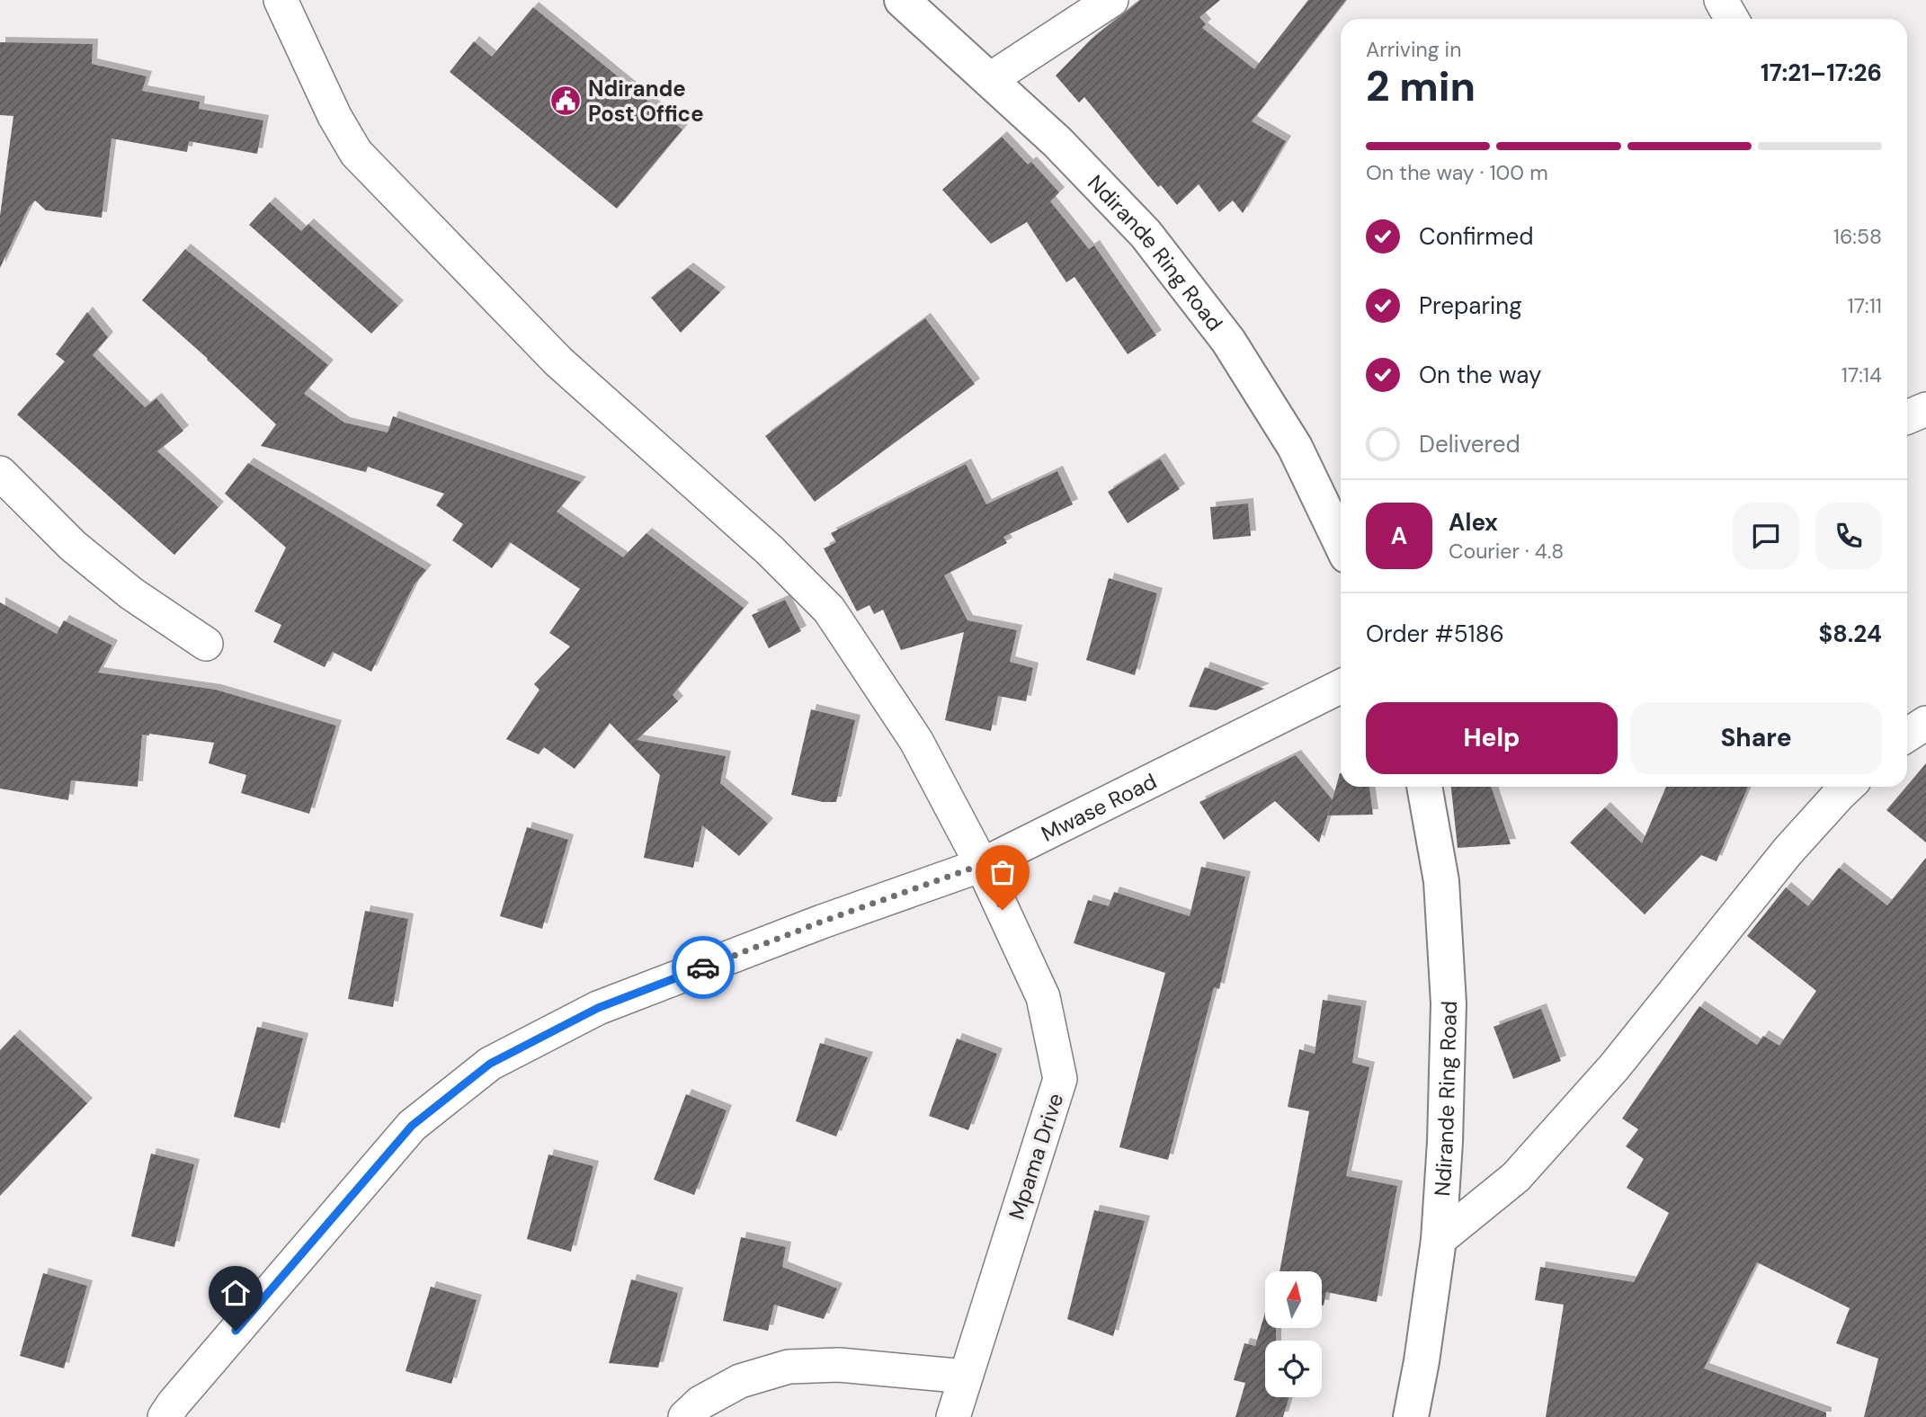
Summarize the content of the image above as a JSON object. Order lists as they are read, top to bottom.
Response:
{
  "streets": {
    "street": ["Ndirande Ring Road", "Mwase Road", "Mpama Drive"]
  },
  "crossings": [
    ["Mwase Road", "Mpama Drive"]
  ],
  "places": {
    "public building": ["Ndirande Post Office"]
  },
  "north": "top",
  "page": {
    "heading": ["2 min", "Arriving in", "17:21–17:26"],
    "panel": [
      "Alex",
      "Courier · 4.8",
      "Order #5186",
      "$8.24"
    ],
    "bar": "On the way · 100 m",
    "list": [
      ["Confirmed", "16:58"],
      ["Preparing", "17:11"],
      ["On the way", "17:14"],
      "Delivered"
    ],
    "round": "A",
    "buttons": ["Help", "Share"]
  }
}
